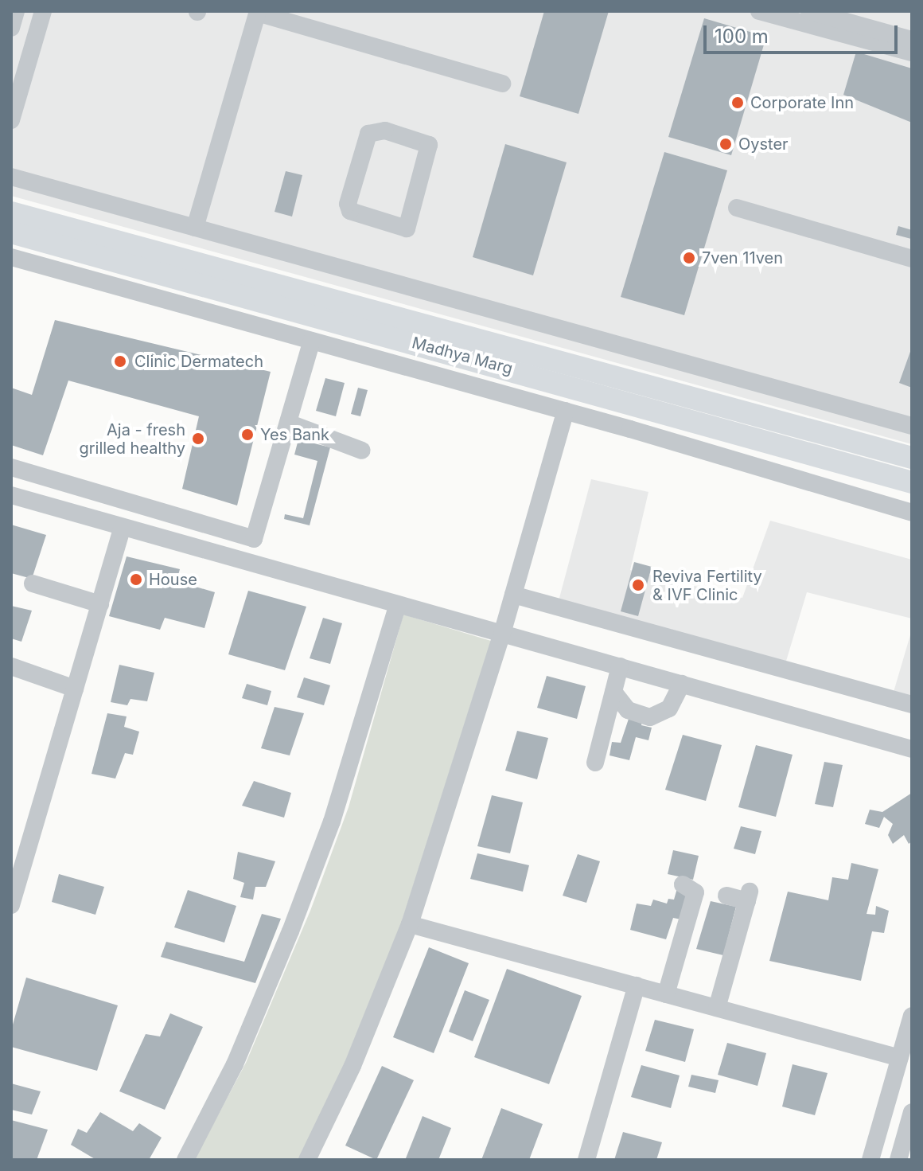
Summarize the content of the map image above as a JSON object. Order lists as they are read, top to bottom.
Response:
{
  "streets": {
    "main road": ["Madhya Marg"]
  },
  "places": [
    "Corporate Inn",
    "Oyster",
    "7ven 11ven",
    "Clinic Dermatech",
    "Yes Bank",
    "Aja - fresh grilled healthy",
    "House",
    "Reviva Fertility & IVF Clinic"
  ],
  "scale_bar": "100 m"
}
